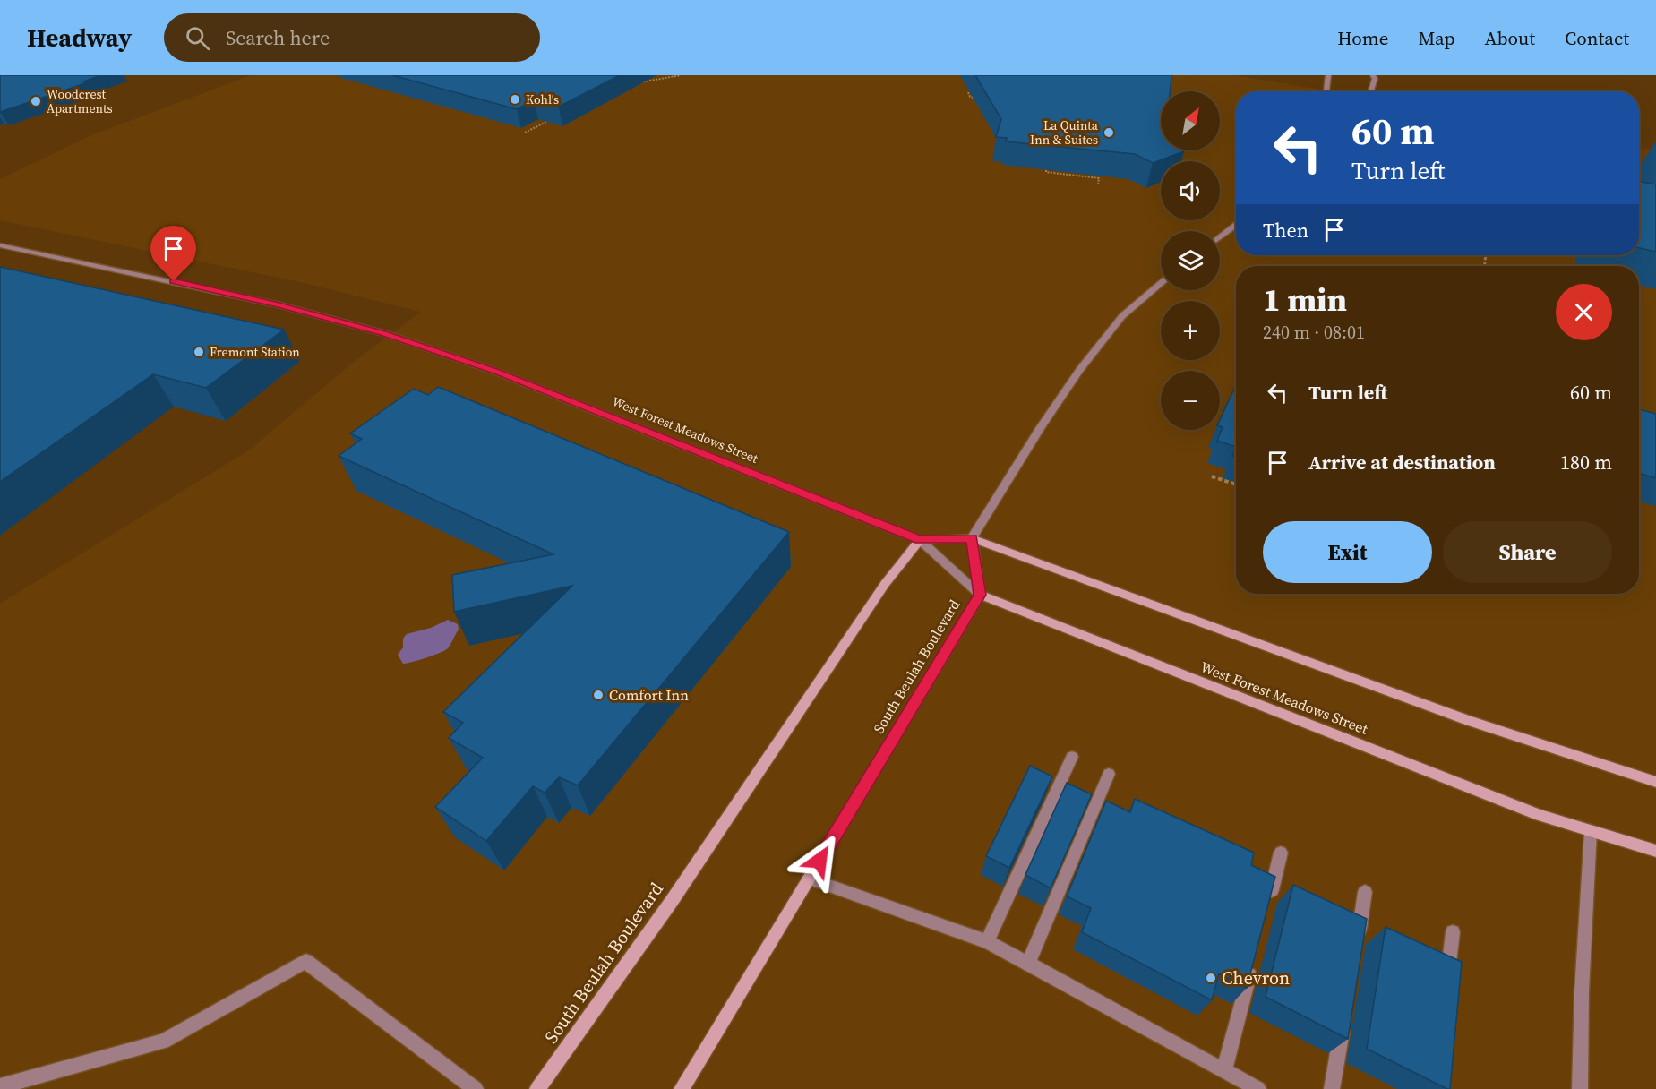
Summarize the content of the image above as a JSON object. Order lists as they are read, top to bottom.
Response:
{
  "streets": {
    "main road": ["West Forest Meadows Street", "South Beulah Boulevard"]
  },
  "crossings": [
    ["West Forest Meadows Street", "South Beulah Boulevard"]
  ],
  "places": [
    "Kohl's",
    "Woodcrest Apartments",
    "La Quinta Inn & Suites",
    "Fremont Station",
    "Comfort Inn",
    "Chevron"
  ],
  "north": "top right",
  "page": {
    "header": "Headway",
    "search": "Search here",
    "nav": [
      "Home",
      "Map",
      "About",
      "Contact"
    ],
    "map_buttons": ["+", "−"],
    "turn": ["60 m", "Turn left"],
    "then": "Then",
    "heading": ["1 min", "240 m · 08:01"],
    "list": [
      {
        "name": "Turn left",
        "value": "60 m"
      },
      {
        "name": "Arrive at destination",
        "value": "180 m"
      }
    ],
    "buttons": ["Exit", "Share"]
  }
}
